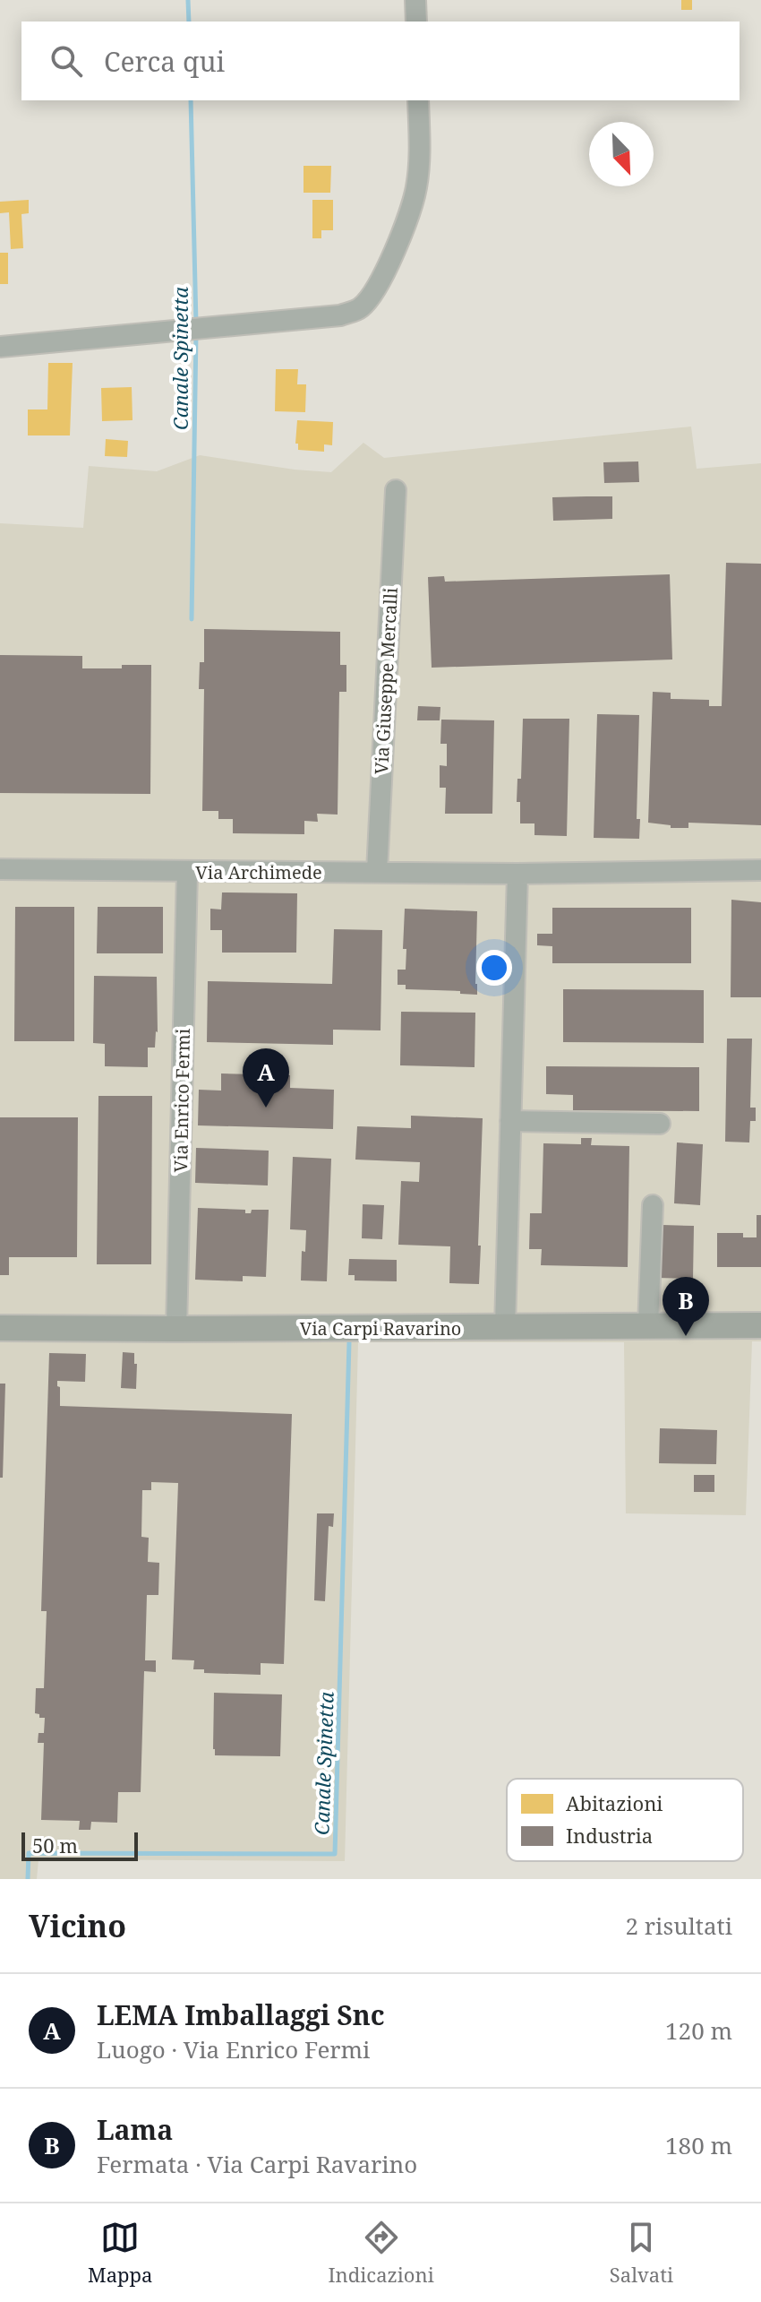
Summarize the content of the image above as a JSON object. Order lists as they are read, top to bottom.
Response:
{
  "streets": {
    "main road": ["Via Carpi Ravarino"],
    "street": ["Via Giuseppe Mercalli", "Via Archimede", "Via Enrico Fermi"]
  },
  "crossings": [
    ["Via Giuseppe Mercalli", "Via Archimede"],
    ["Via Archimede", "Via Enrico Fermi"],
    ["Via Enrico Fermi", "Via Carpi Ravarino"]
  ],
  "water": ["Canale Spinetta"],
  "legend": ["Abitazioni", "Industria"],
  "scale_bar": "50 m",
  "north": "bottom right",
  "page": {
    "search": "Cerca qui",
    "pins": ["A", "B"],
    "scale": "50 m",
    "heading": ["Vicino", "2 risultati"],
    "list": [
      {
        "mark": "A",
        "name": "LEMA Imballaggi Snc",
        "note": "Luogo · Via Enrico Fermi",
        "value": "120 m"
      },
      {
        "mark": "B",
        "name": "Lama",
        "note": "Fermata · Via Carpi Ravarino",
        "value": "180 m"
      }
    ],
    "nav": ["Mappa", "Indicazioni", "Salvati"]
  }
}
